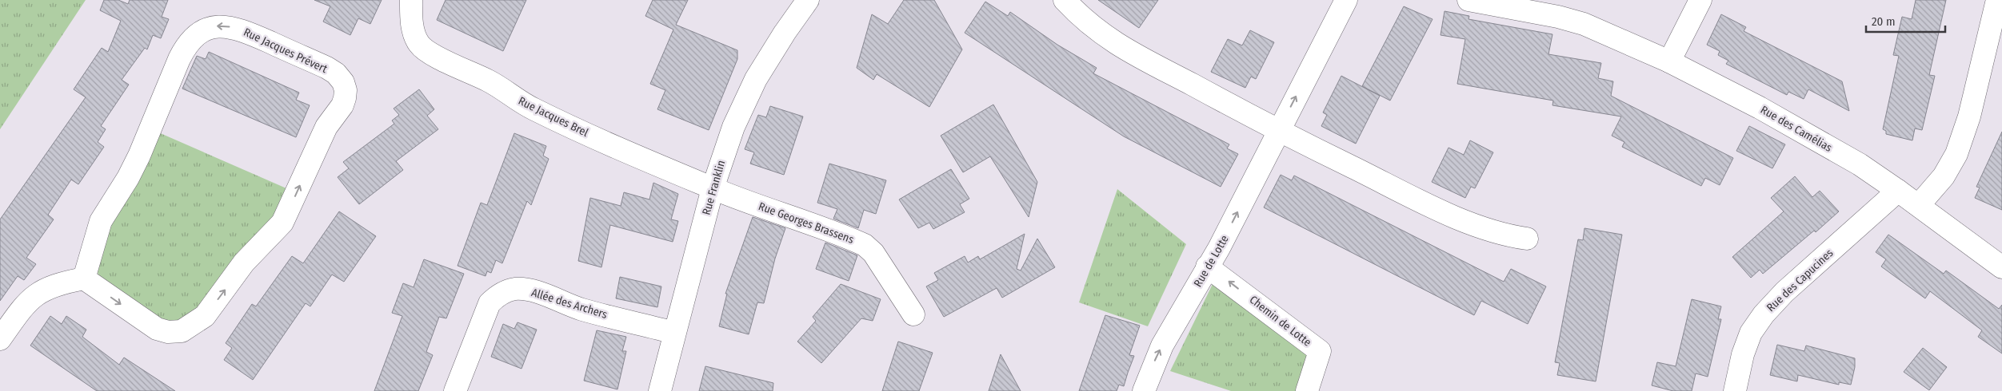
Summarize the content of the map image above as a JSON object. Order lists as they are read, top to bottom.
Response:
{
  "streets": {
    "street": [
      "Rue Jacques Prévert",
      "Rue Jacques Brel",
      "Rue des Camélias",
      "Rue Franklin",
      "Rue Georges Brassens",
      "Rue de Lotte",
      "Rue des Capucines",
      "Allée des Archers",
      "Chemin de Lotte"
    ]
  },
  "crossings": [
    ["Rue Jacques Brel", "Rue Franklin"],
    ["Rue Jacques Brel", "Rue Georges Brassens"],
    ["Rue des Camélias", "Rue des Capucines"],
    ["Rue Franklin", "Rue Georges Brassens"],
    ["Rue Franklin", "Allée des Archers"],
    ["Rue de Lotte", "Chemin de Lotte"]
  ],
  "one_way": ["Rue de Lotte", "Chemin de Lotte"],
  "scale_bar": "20 m"
}
